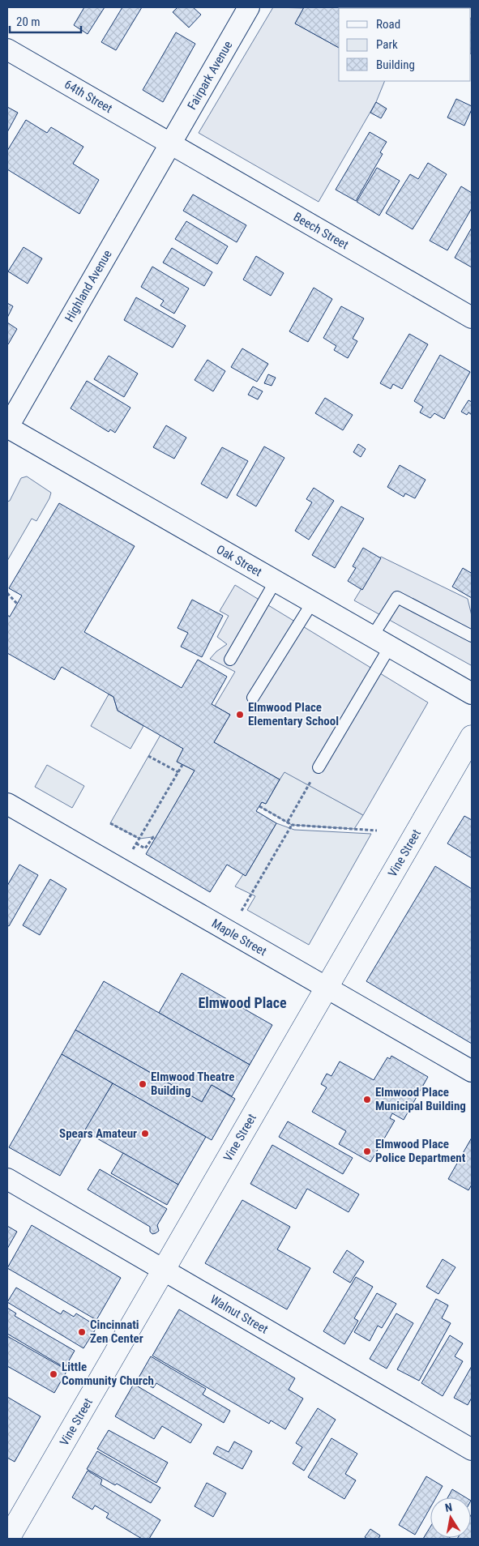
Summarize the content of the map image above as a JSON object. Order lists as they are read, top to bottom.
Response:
{
  "streets": {
    "main road": ["Vine Street"],
    "street": [
      "Fairpark Avenue",
      "64th Street",
      "Beech Street",
      "Highland Avenue",
      "Oak Street",
      "Maple Street",
      "Walnut Street"
    ]
  },
  "crossings": [
    ["Fairpark Avenue", "64th Street"],
    ["Fairpark Avenue", "Beech Street"],
    ["Fairpark Avenue", "Highland Avenue"],
    ["64th Street", "Beech Street"],
    ["64th Street", "Highland Avenue"],
    ["Beech Street", "Highland Avenue"],
    ["Highland Avenue", "Oak Street"],
    ["Vine Street", "Maple Street"],
    ["Vine Street", "Walnut Street"]
  ],
  "districts": ["Elmwood Place"],
  "places": [
    "Elmwood Place Elementary School",
    "Elmwood Theatre Building",
    "Elmwood Place Municipal Building",
    "Spears Amateur",
    "Elmwood Place Police Department",
    "Cincinnati Zen Center",
    "Little Community Church"
  ],
  "legend": ["Road", "Park", "Building"],
  "scale_bar": "20 m",
  "north": "top"
}
